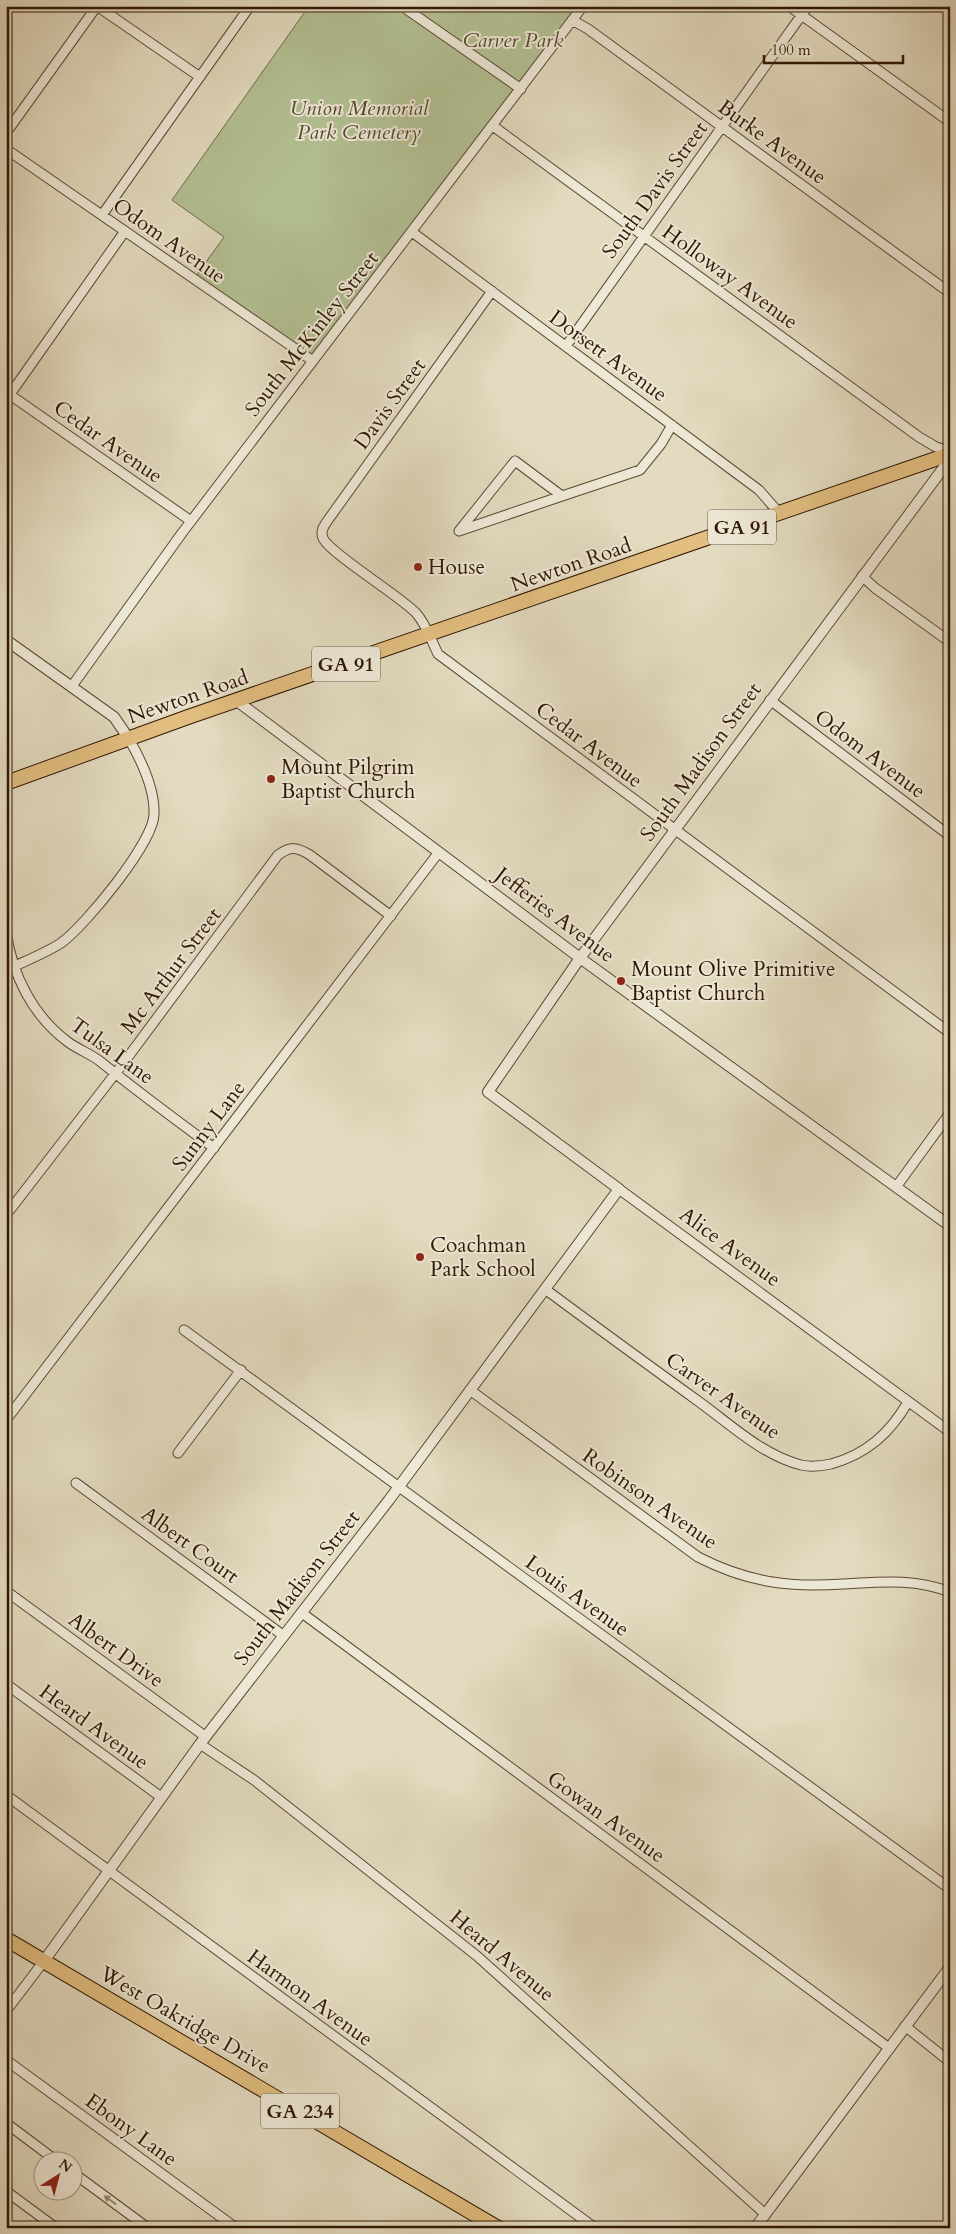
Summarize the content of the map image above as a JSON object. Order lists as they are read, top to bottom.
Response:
{
  "streets": {
    "main road": [
      "GA 91",
      "Newton Road",
      "West Oakridge Drive",
      "GA 234"
    ],
    "street": [
      "Burke Avenue",
      "South Davis Street",
      "Odom Avenue",
      "Holloway Avenue",
      "South McKinley Street",
      "Dorsett Avenue",
      "Davis Street",
      "Cedar Avenue",
      "South Madison Street",
      "Jefferies Avenue",
      "Mc Arthur Street",
      "Tulsa Lane",
      "Sunny Lane",
      "Alice Avenue",
      "Carver Avenue",
      "Robinson Avenue",
      "Albert Court",
      "Louis Avenue",
      "Albert Drive",
      "Heard Avenue",
      "Gowan Avenue",
      "Harmon Avenue",
      "Ebony Lane"
    ]
  },
  "crossings": [
    ["Burke Avenue", "South Davis Street"],
    ["Burke Avenue", "South McKinley Street"],
    ["South Davis Street", "Holloway Avenue"],
    ["South Davis Street", "Dorsett Avenue"],
    ["Odom Avenue", "South McKinley Street"],
    ["Odom Avenue", "South Madison Street"],
    ["Holloway Avenue", "South McKinley Street"],
    ["Holloway Avenue", "Newton Road"],
    ["South McKinley Street", "Dorsett Avenue"],
    ["South McKinley Street", "Cedar Avenue"],
    ["Dorsett Avenue", "Davis Street"],
    ["Dorsett Avenue", "Newton Road"],
    ["Davis Street", "Cedar Avenue"],
    ["Cedar Avenue", "Newton Road"],
    ["Cedar Avenue", "South Madison Street"],
    ["Newton Road", "Jefferies Avenue"],
    ["South Madison Street", "Jefferies Avenue"],
    ["South Madison Street", "Alice Avenue"],
    ["South Madison Street", "Carver Avenue"],
    ["South Madison Street", "Robinson Avenue"],
    ["South Madison Street", "Albert Court"],
    ["South Madison Street", "Louis Avenue"],
    ["South Madison Street", "Albert Drive"],
    ["South Madison Street", "Heard Avenue"],
    ["South Madison Street", "Gowan Avenue"],
    ["South Madison Street", "Harmon Avenue"],
    ["South Madison Street", "West Oakridge Drive"],
    ["Jefferies Avenue", "Sunny Lane"],
    ["Mc Arthur Street", "Tulsa Lane"],
    ["Mc Arthur Street", "Sunny Lane"],
    ["Tulsa Lane", "Sunny Lane"],
    ["Alice Avenue", "Carver Avenue"],
    ["Albert Drive", "Heard Avenue"]
  ],
  "parks": ["Carver Park", "Union Memorial Park Cemetery"],
  "places": [
    "House",
    "Mount Pilgrim Baptist Church",
    "Mount Olive Primitive Baptist Church",
    "Coachman Park School"
  ],
  "scale_bar": "100 m",
  "north": "top right"
}
